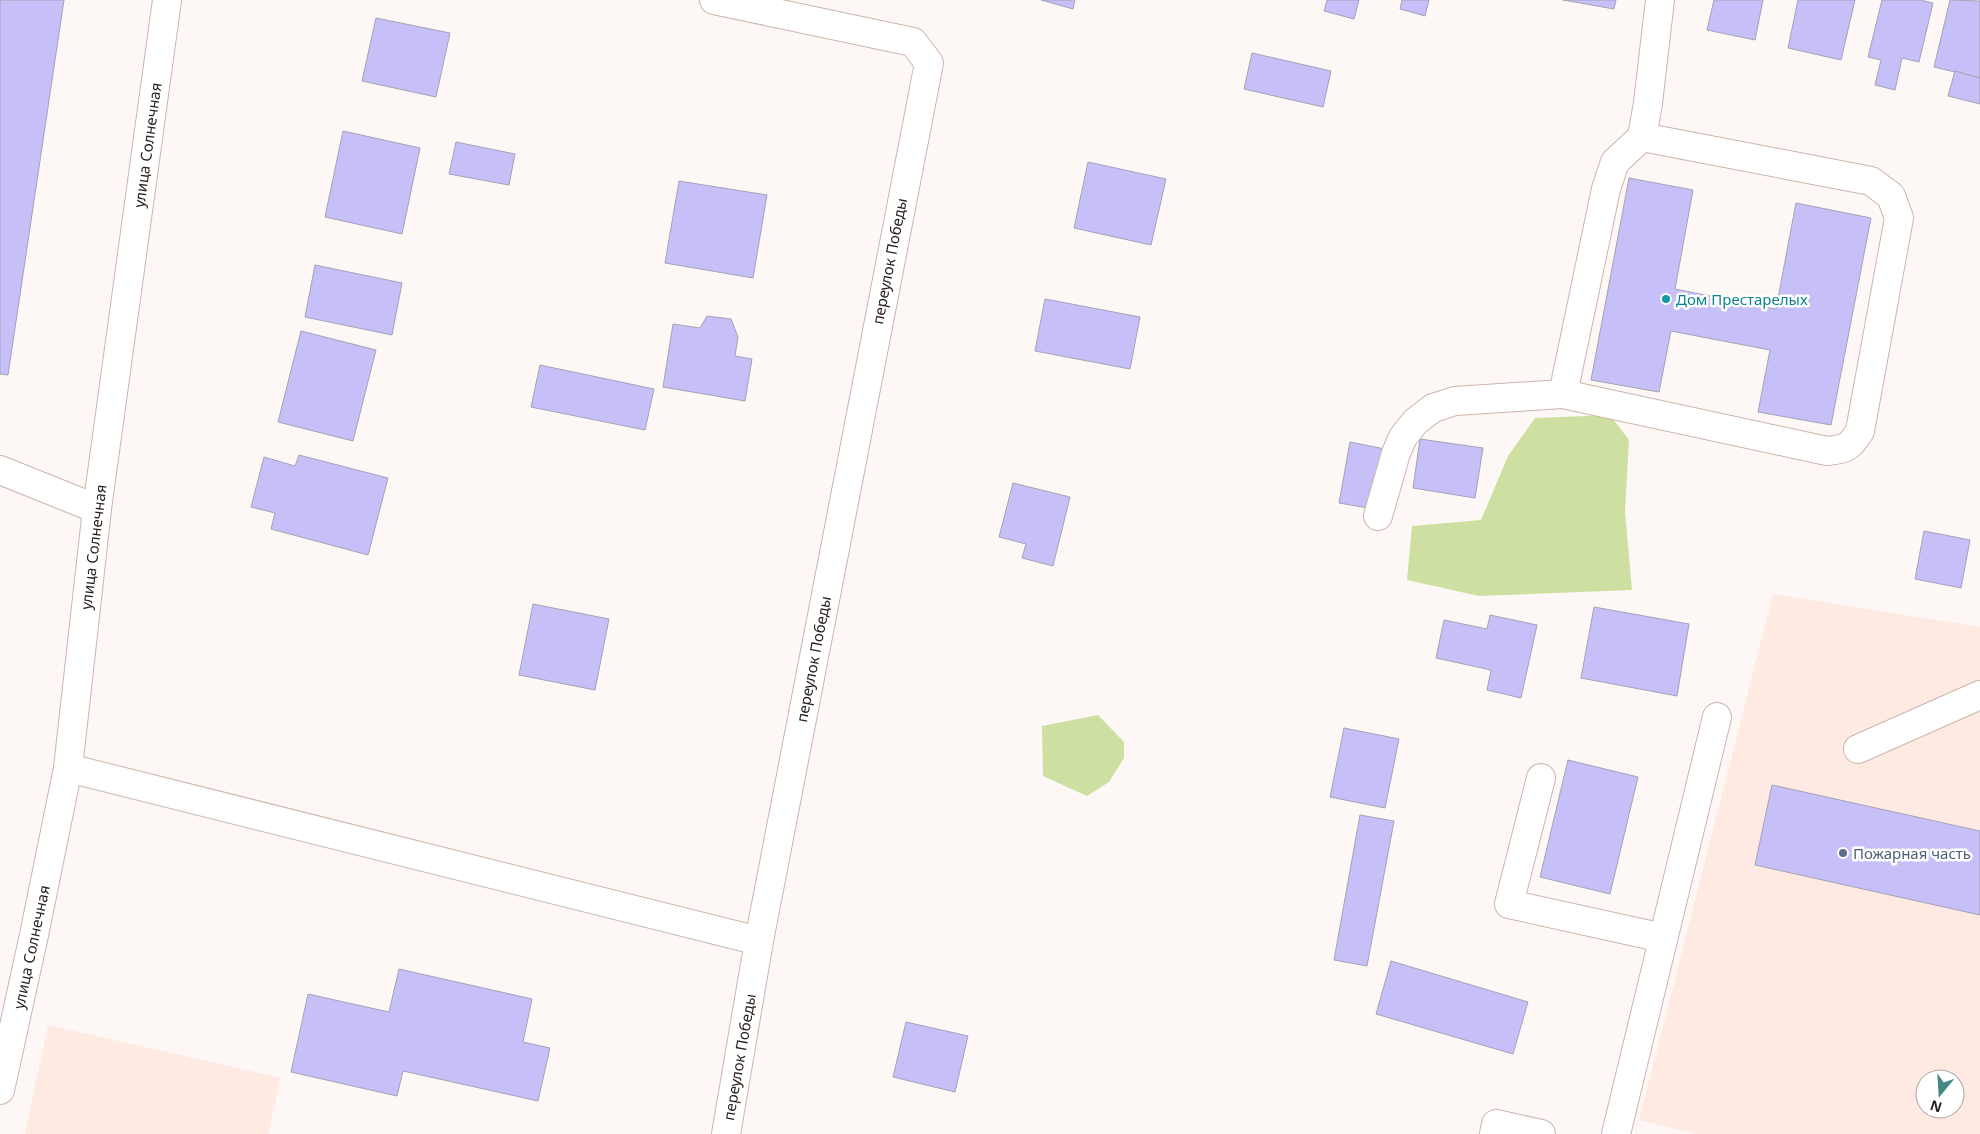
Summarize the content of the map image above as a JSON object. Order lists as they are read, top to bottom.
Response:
{
  "streets": {
    "street": ["улица Солнечная", "переулок Победы"]
  },
  "places": ["Дом Престарелых", "Пожарная часть"],
  "north": "bottom"
}
